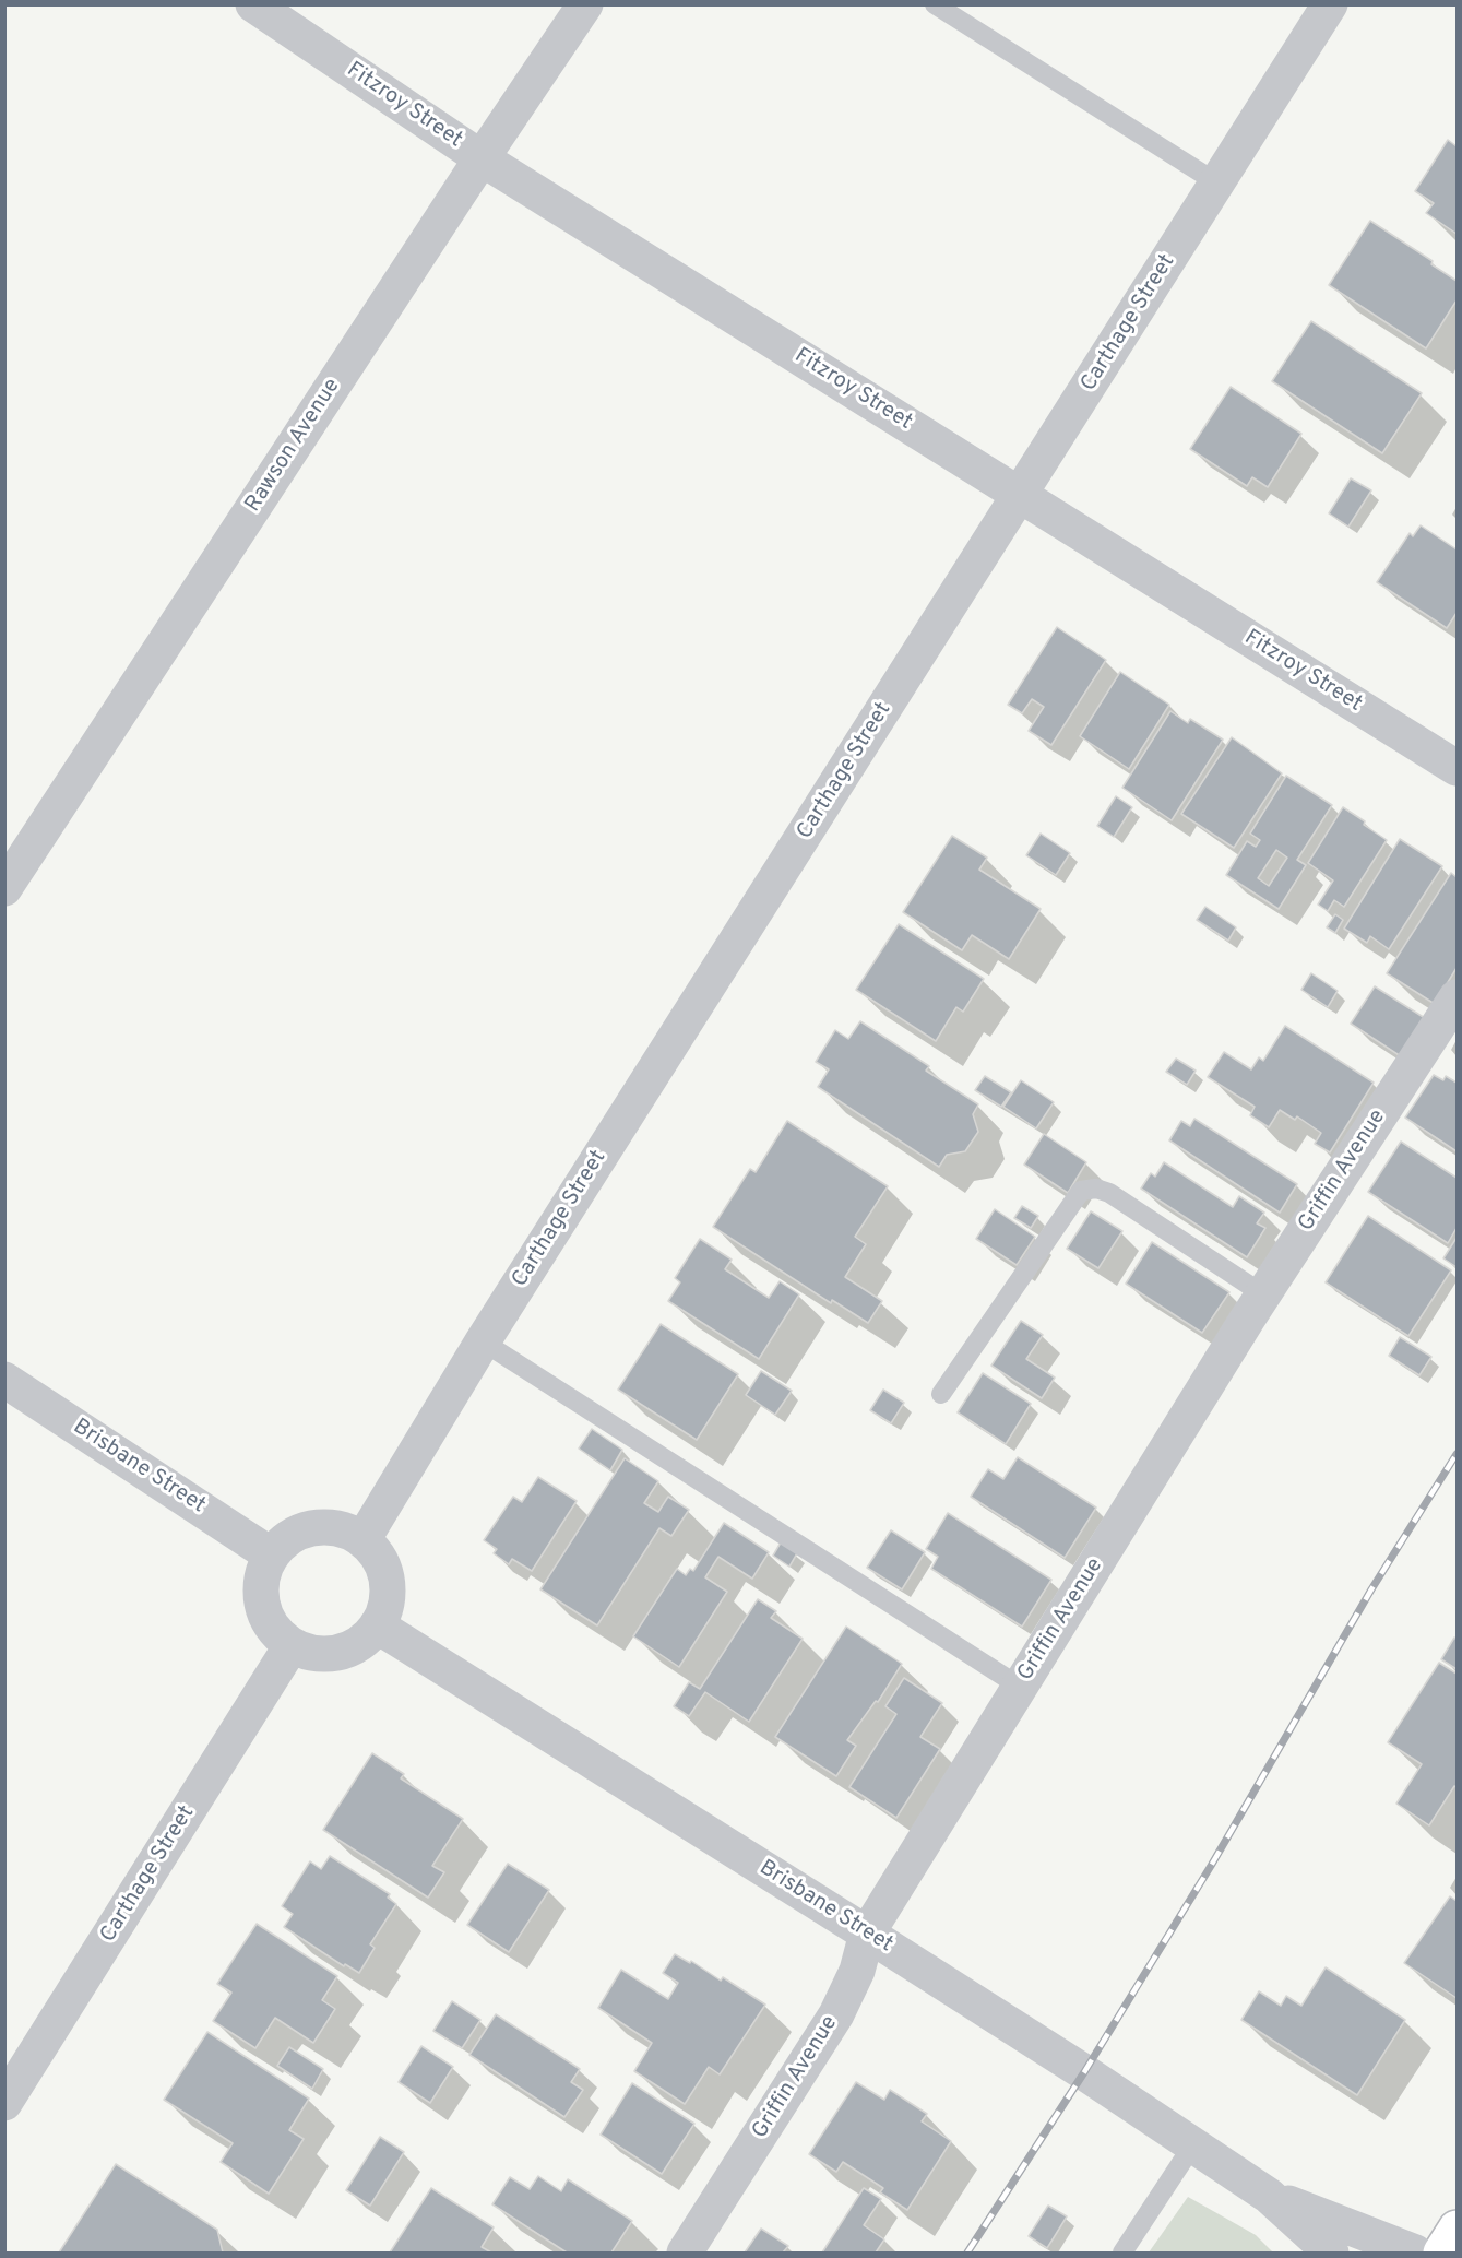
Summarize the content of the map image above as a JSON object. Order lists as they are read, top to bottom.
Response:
{
  "streets": {
    "street": [
      "Fitzroy Street",
      "Carthage Street",
      "Rawson Avenue",
      "Griffin Avenue",
      "Brisbane Street"
    ]
  },
  "crossings": [
    ["Fitzroy Street", "Carthage Street"],
    ["Fitzroy Street", "Rawson Avenue"],
    ["Carthage Street", "Brisbane Street"],
    ["Griffin Avenue", "Brisbane Street"]
  ]
}
